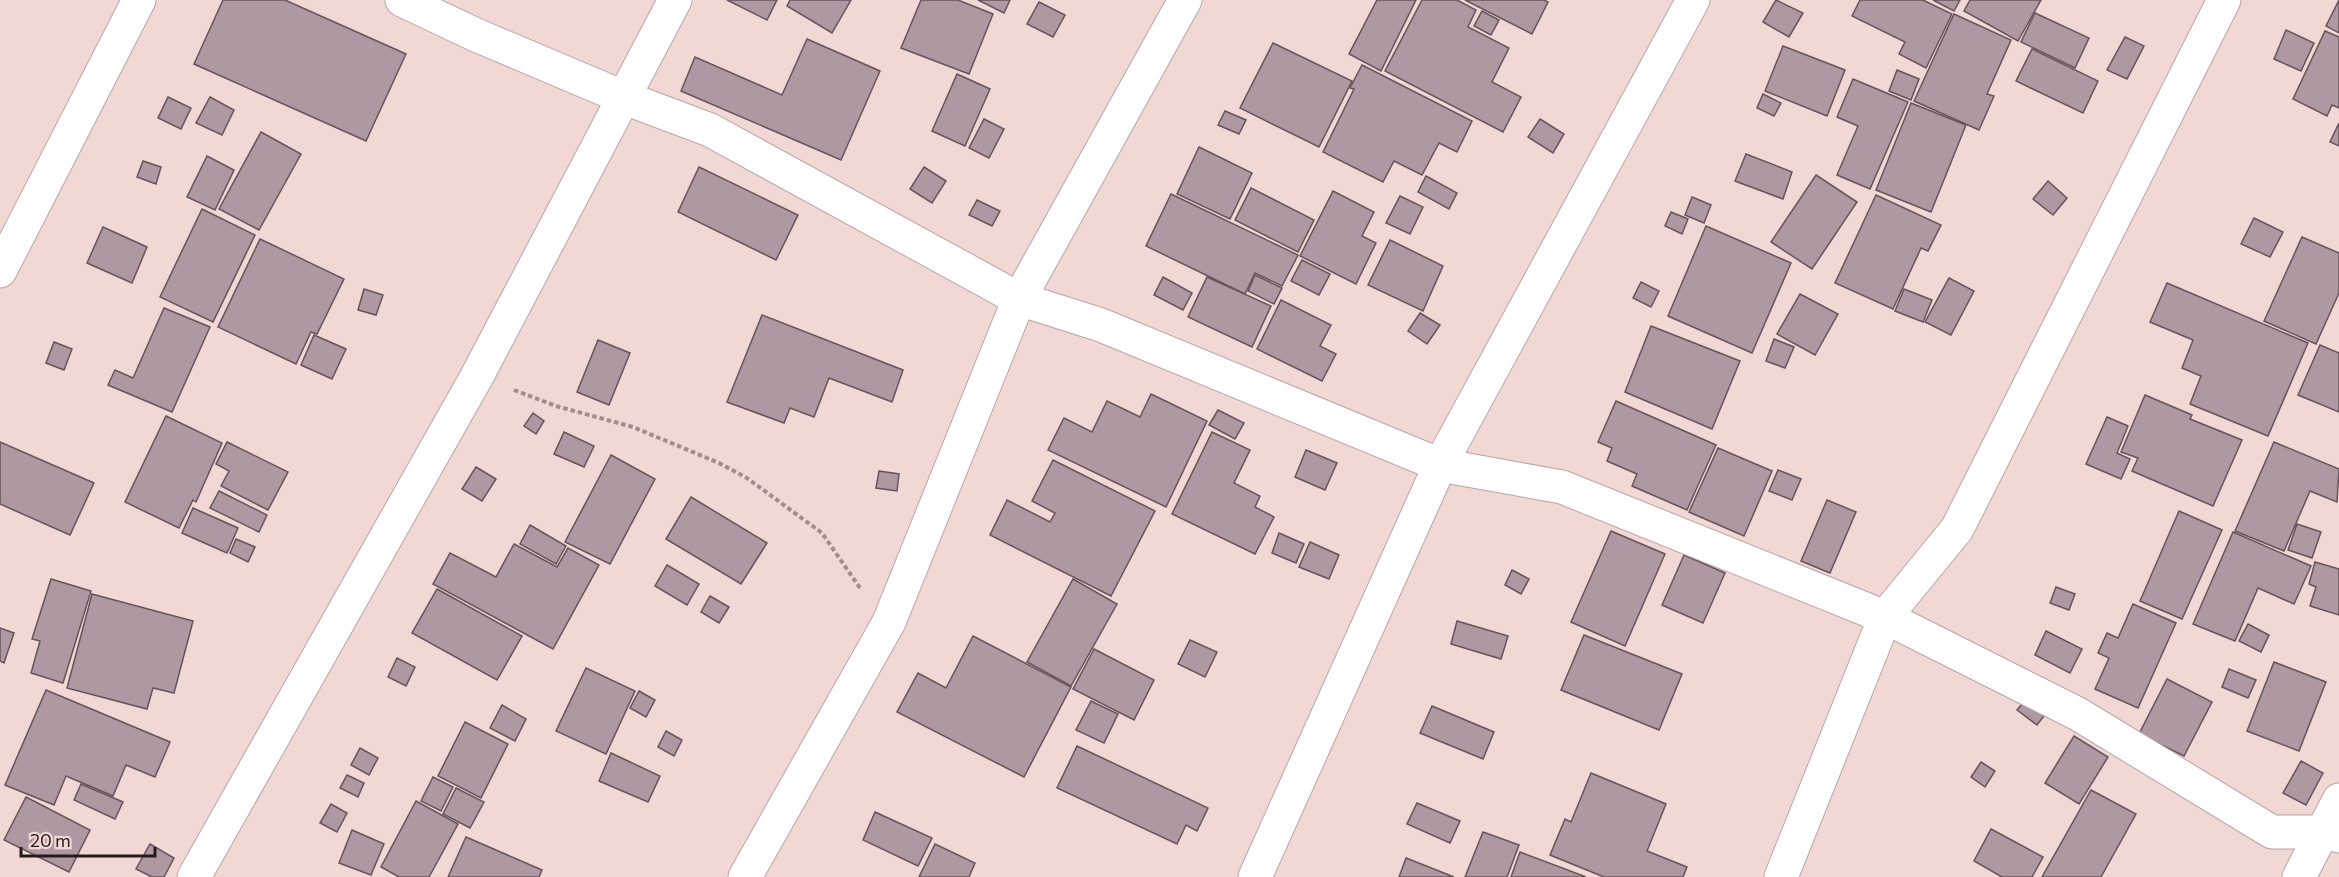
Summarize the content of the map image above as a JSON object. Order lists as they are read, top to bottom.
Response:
{
  "scale_bar": "20 m"
}
